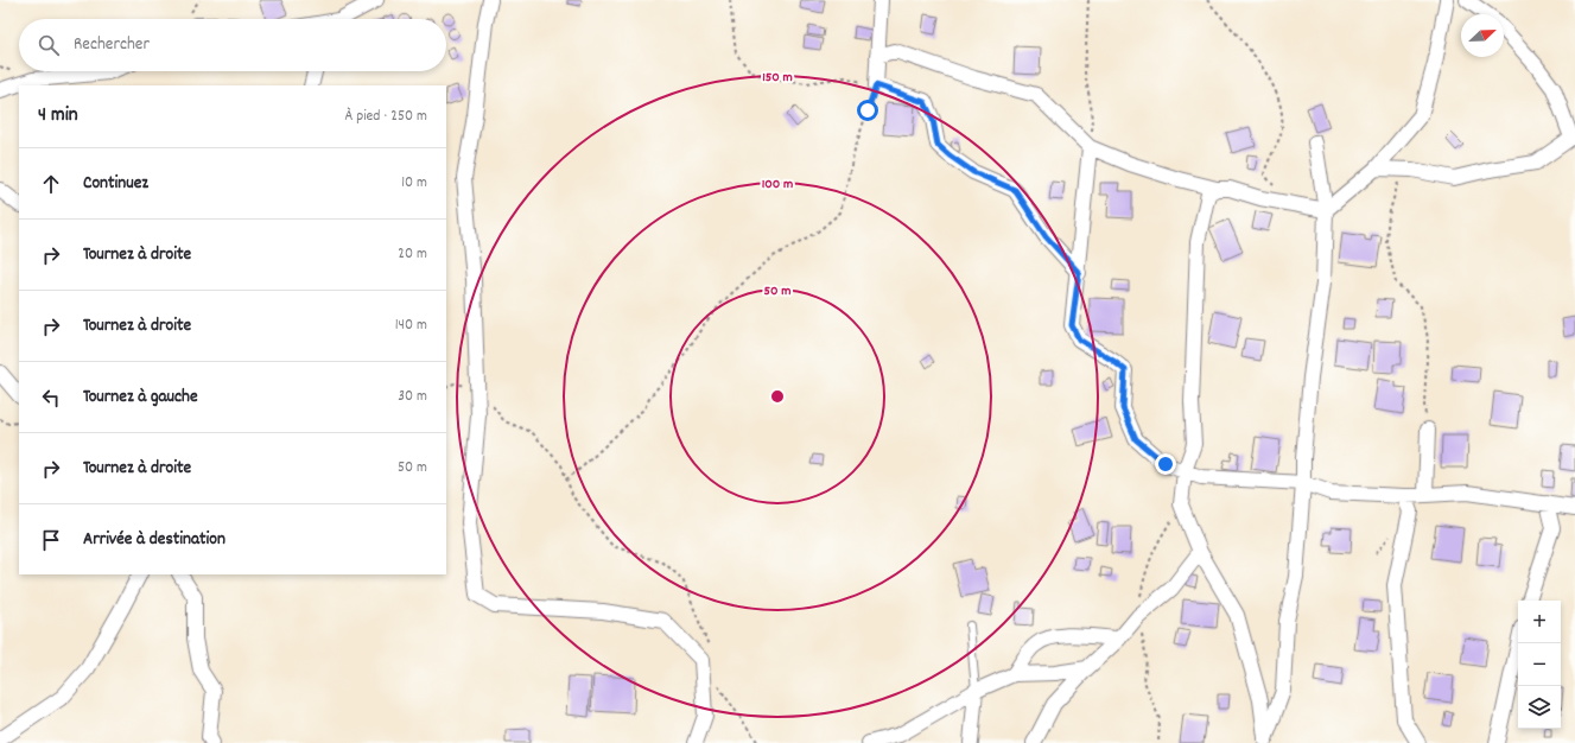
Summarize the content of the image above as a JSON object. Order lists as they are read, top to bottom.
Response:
{
  "north": "top right",
  "page": {
    "search": "Rechercher",
    "heading": ["4 min", "À pied · 250 m"],
    "list": [
      ["Continuez", "10 m"],
      ["Tournez à droite", "20 m"],
      ["Tournez à droite", "140 m"],
      ["Tournez à gauche", "30 m"],
      ["Tournez à droite", "50 m"],
      "Arrivée à destination"
    ],
    "map_buttons": ["+", "−"]
  },
  "rings": ["150 m", "100 m", "50 m"]
}
